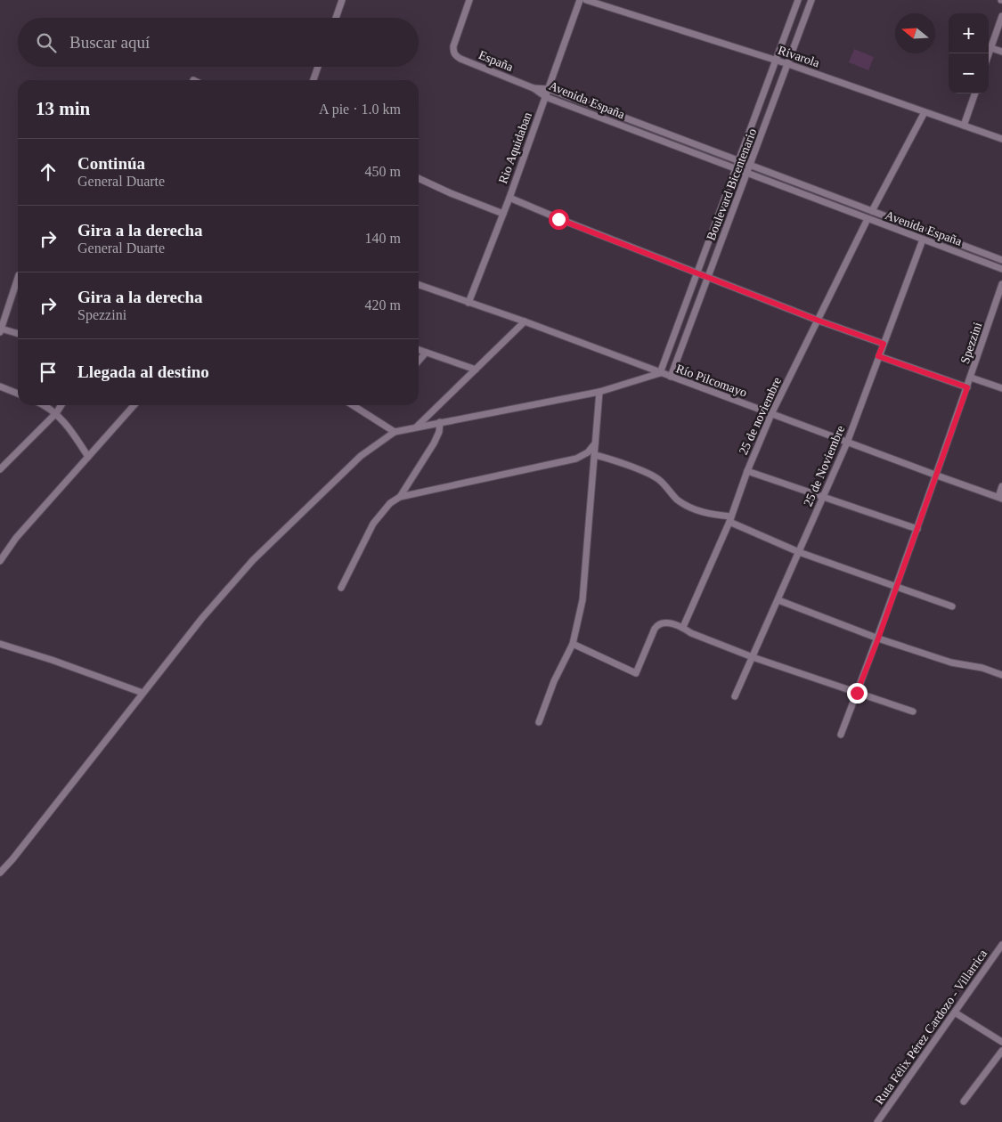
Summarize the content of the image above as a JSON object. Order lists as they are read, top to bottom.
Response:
{
  "streets": {
    "street": [
      "Rivarola",
      "España",
      "Avenida España",
      "Rio Aquidaban",
      "Boulevard Bicentenario",
      "Spezzini",
      "Río Pilcomayo",
      "25 de noviembre",
      "25 de Noviembre",
      "Ruta Félix Pérez Cardozo - Villarrica"
    ]
  },
  "crossings": [
    ["Rivarola", "Boulevard Bicentenario"],
    ["España", "Avenida España"],
    ["Avenida España", "Rio Aquidaban"],
    ["Avenida España", "Boulevard Bicentenario"],
    ["Avenida España", "25 de noviembre"],
    ["Avenida España", "25 de Noviembre"],
    ["Rio Aquidaban", "Río Pilcomayo"],
    ["Boulevard Bicentenario", "Río Pilcomayo"],
    ["Spezzini", "Río Pilcomayo"],
    ["Río Pilcomayo", "25 de noviembre"],
    ["Río Pilcomayo", "25 de Noviembre"]
  ],
  "north": "left",
  "page": {
    "map_buttons": ["+", "−"],
    "search": "Buscar aquí",
    "heading": ["13 min", "A pie · 1.0 km"],
    "list": [
      ["Continúa", "General Duarte", "450 m"],
      ["Gira a la derecha", "General Duarte", "140 m"],
      ["Gira a la derecha", "Spezzini", "420 m"],
      "Llegada al destino"
    ]
  }
}
